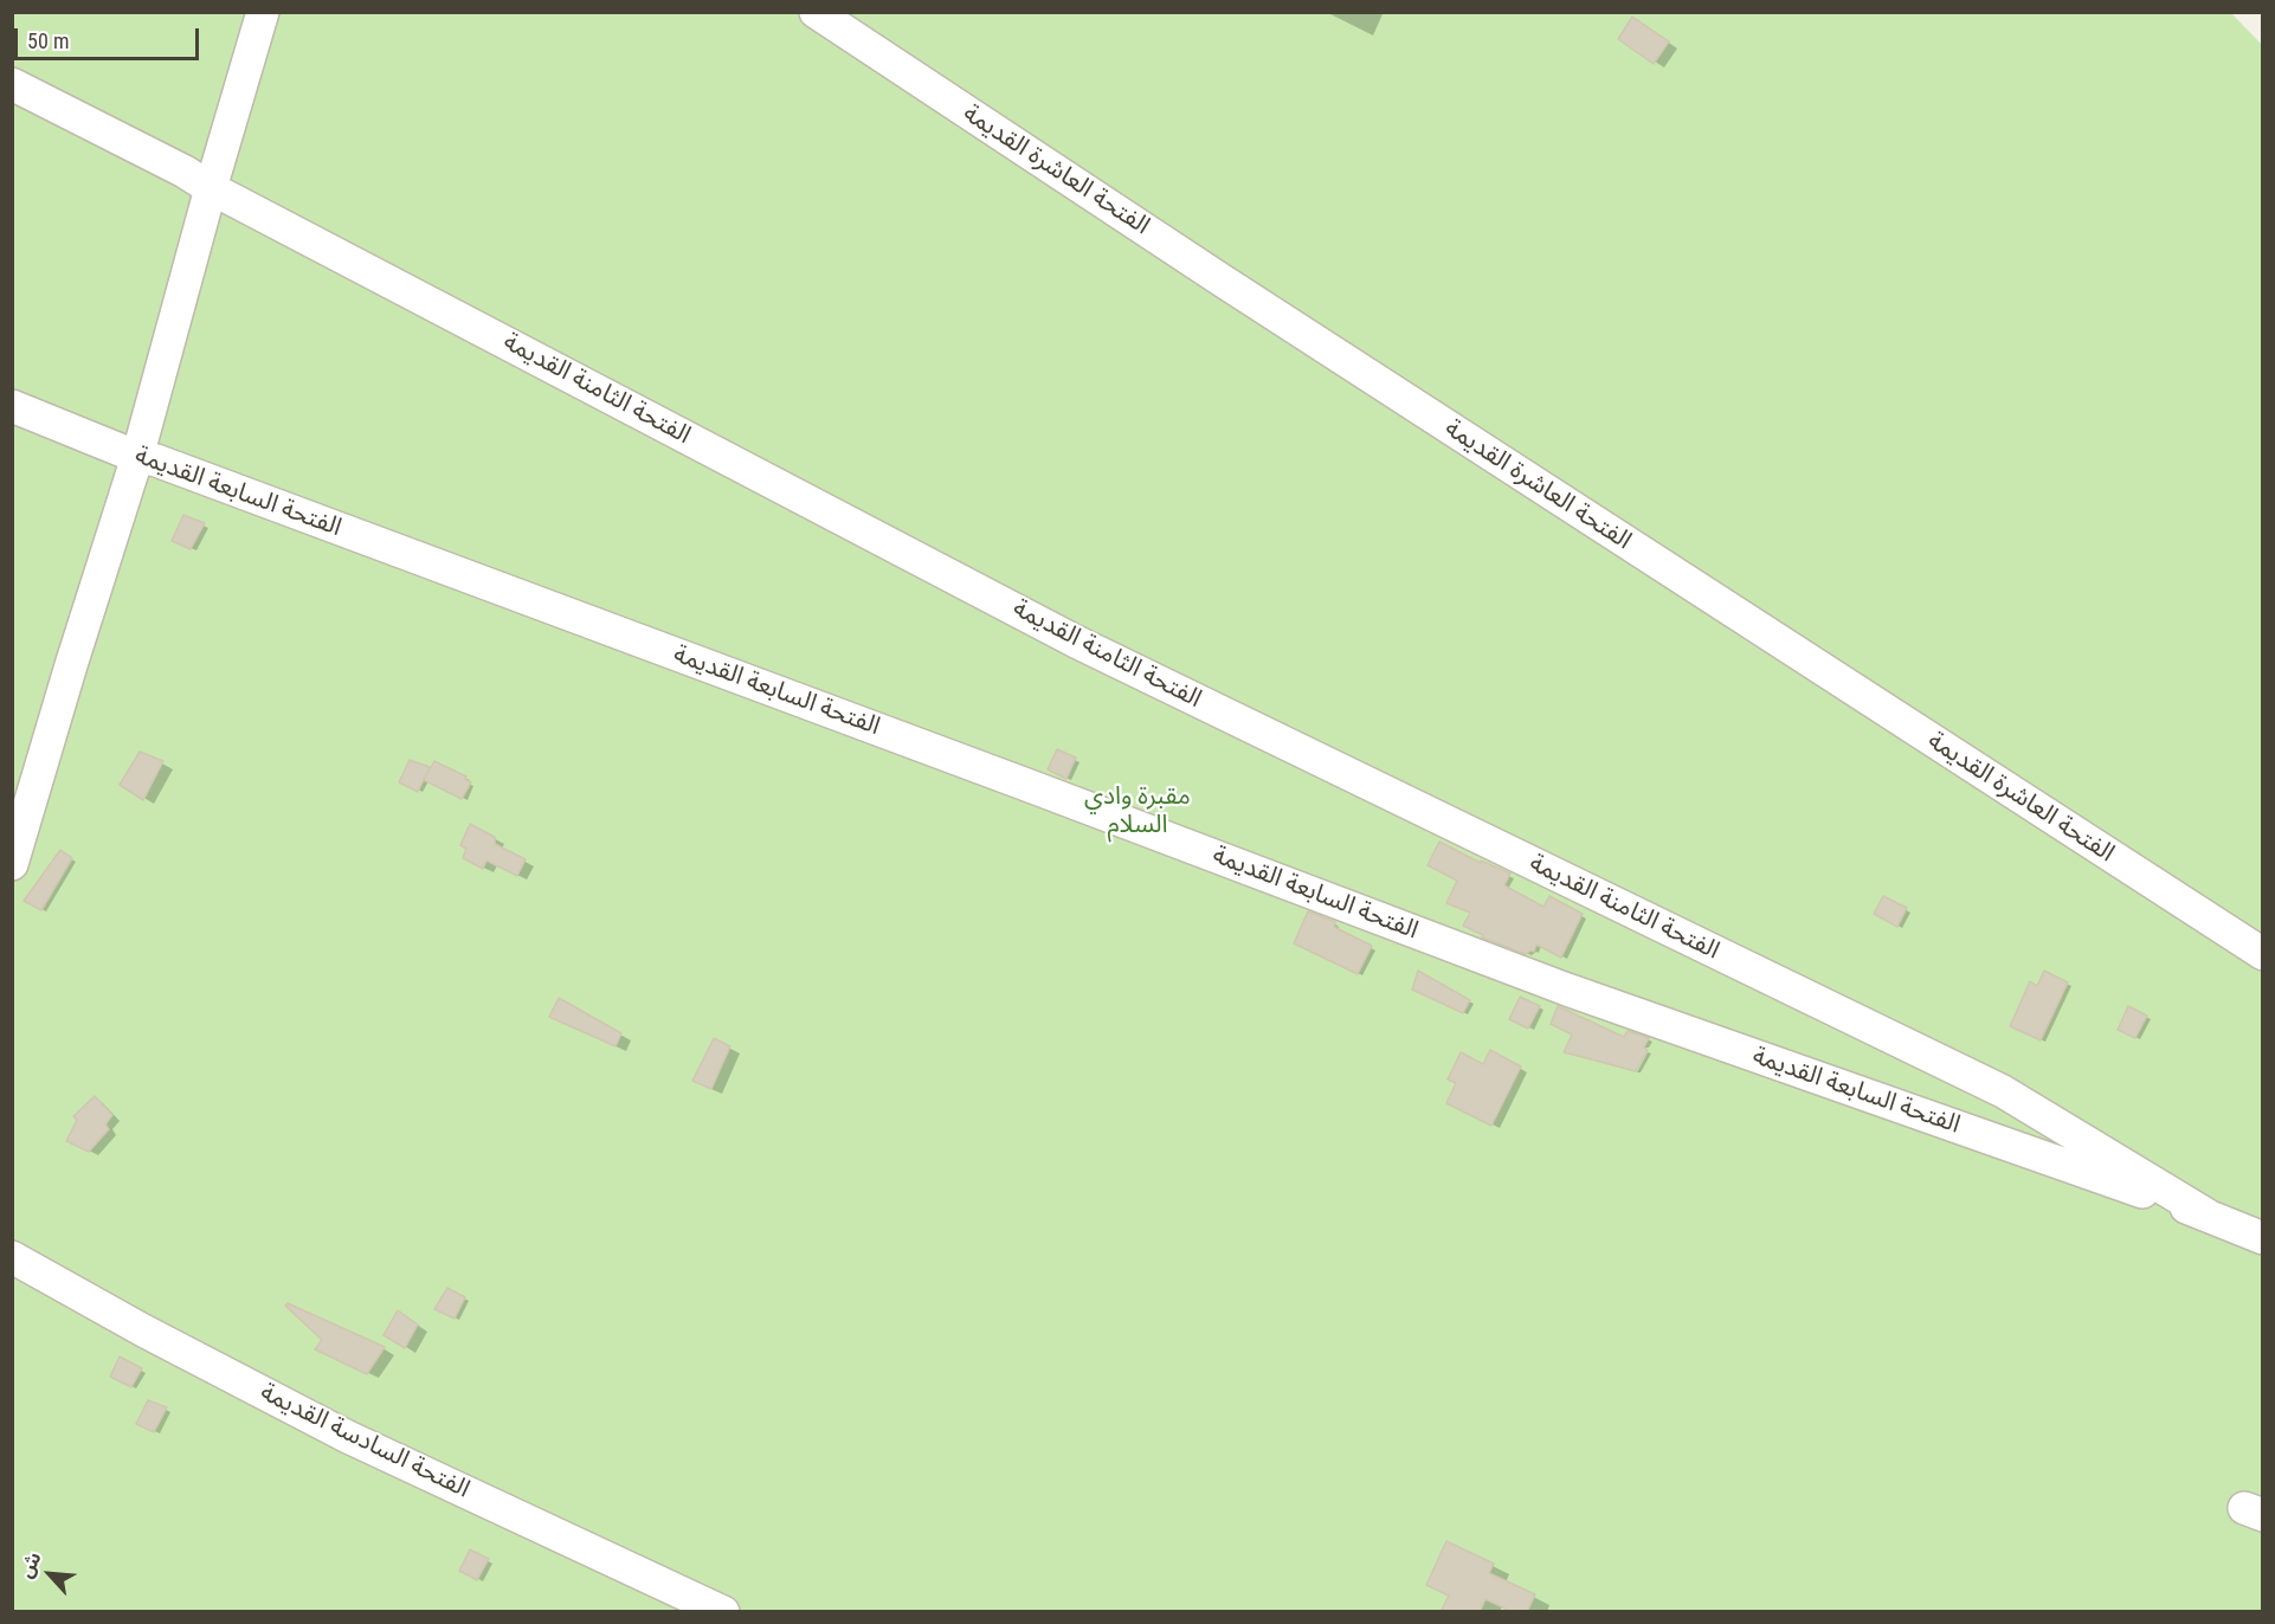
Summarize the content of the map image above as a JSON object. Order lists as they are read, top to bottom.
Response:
{
  "streets": {
    "street": [
      "الفتحة العاشرة القديمة",
      "الفتحة الثامنة القديمة",
      "الفتحة السابعة القديمة",
      "الفتحة السادسة القديمة"
    ]
  },
  "crossings": [
    ["الفتحة الثامنة القديمة", "الفتحة السابعة القديمة"]
  ],
  "parks": ["مقبرة وادي السلام"],
  "scale_bar": "50 m",
  "north": "top left"
}
